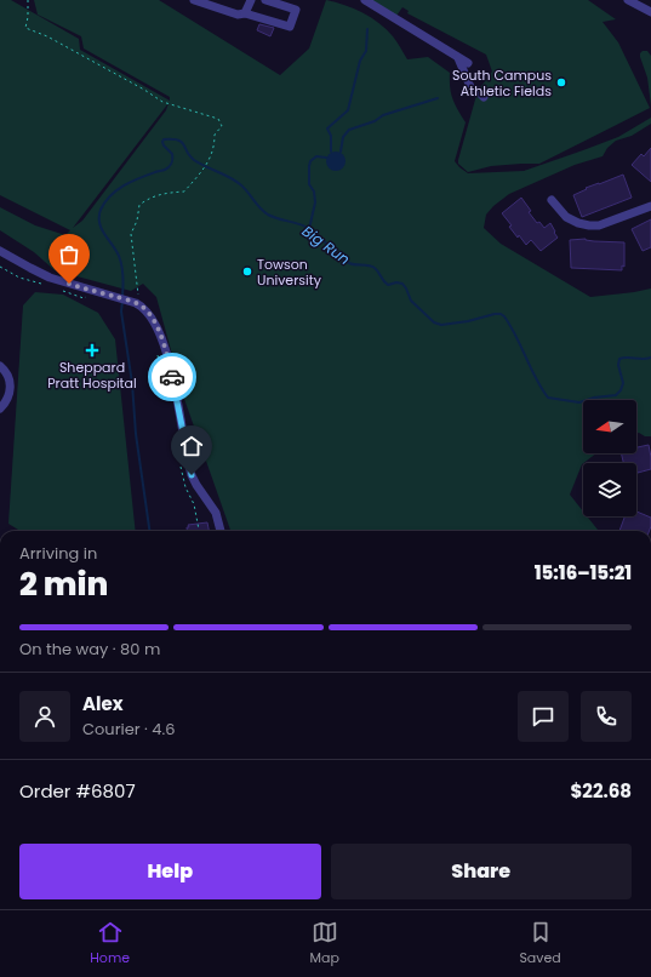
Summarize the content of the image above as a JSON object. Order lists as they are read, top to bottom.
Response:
{
  "water": ["Big Run"],
  "places": {
    "other": ["South Campus Athletic Fields", "Towson University"],
    "health": ["Sheppard Pratt Hospital"]
  },
  "north": "left",
  "page": {
    "heading": ["2 min", "Arriving in", "15:16–15:21"],
    "panel": [
      "Alex",
      "Courier · 4.6",
      "Order #6807",
      "$22.68"
    ],
    "bar": "On the way · 80 m",
    "buttons": ["Help", "Share"],
    "tabs": ["Home", "Map", "Saved"]
  }
}
